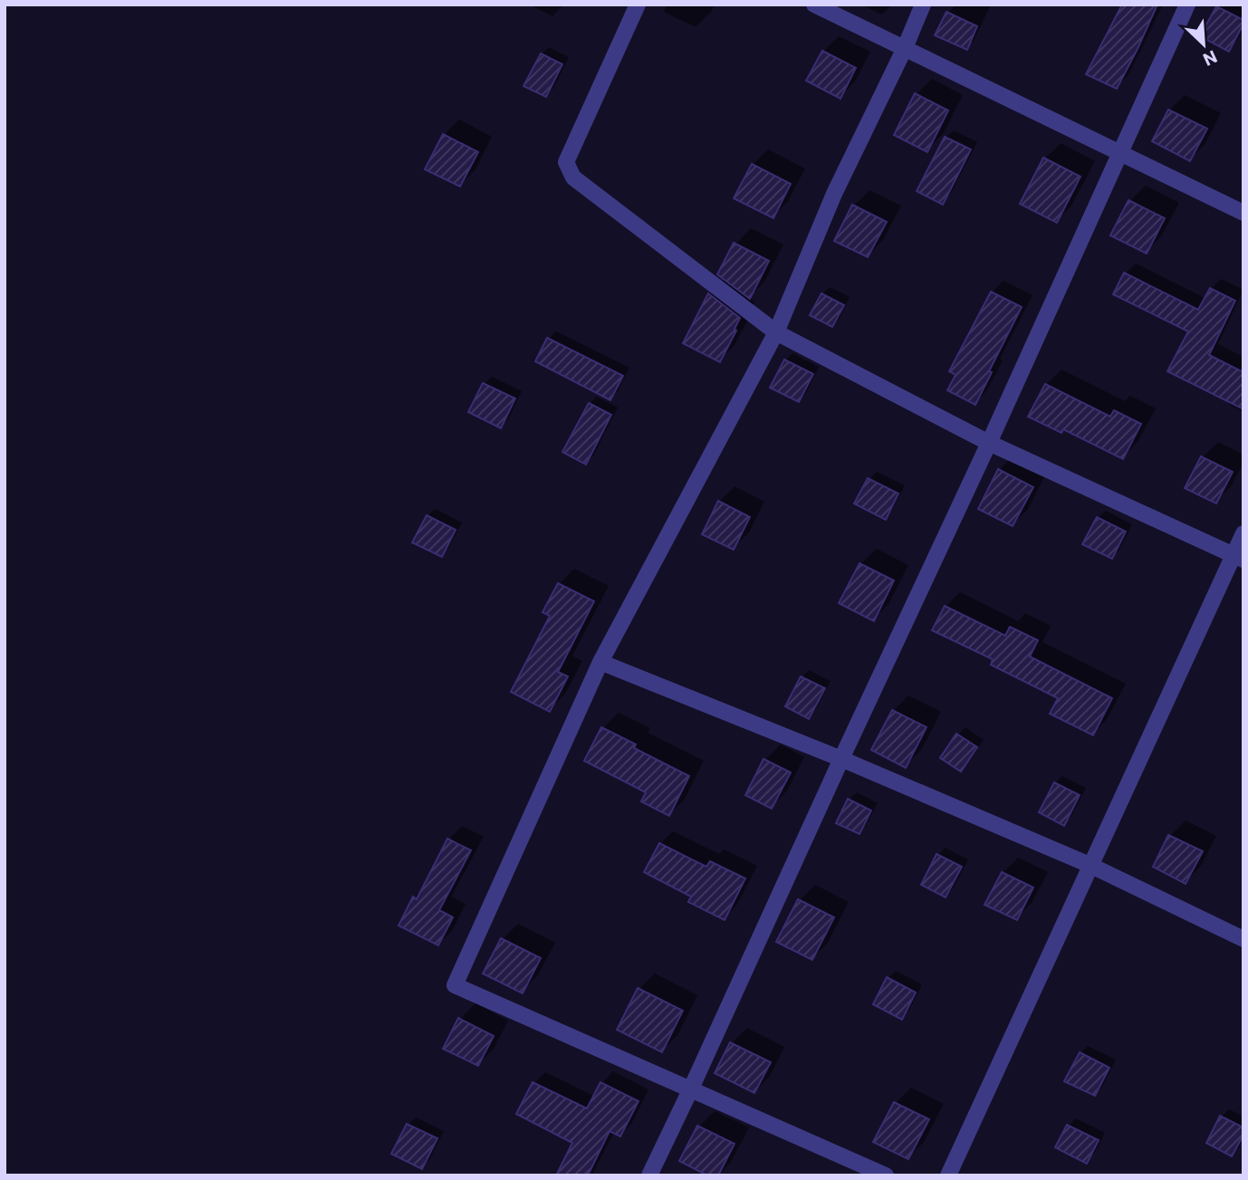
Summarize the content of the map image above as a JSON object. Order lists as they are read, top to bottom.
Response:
{
  "north": "bottom right"
}
